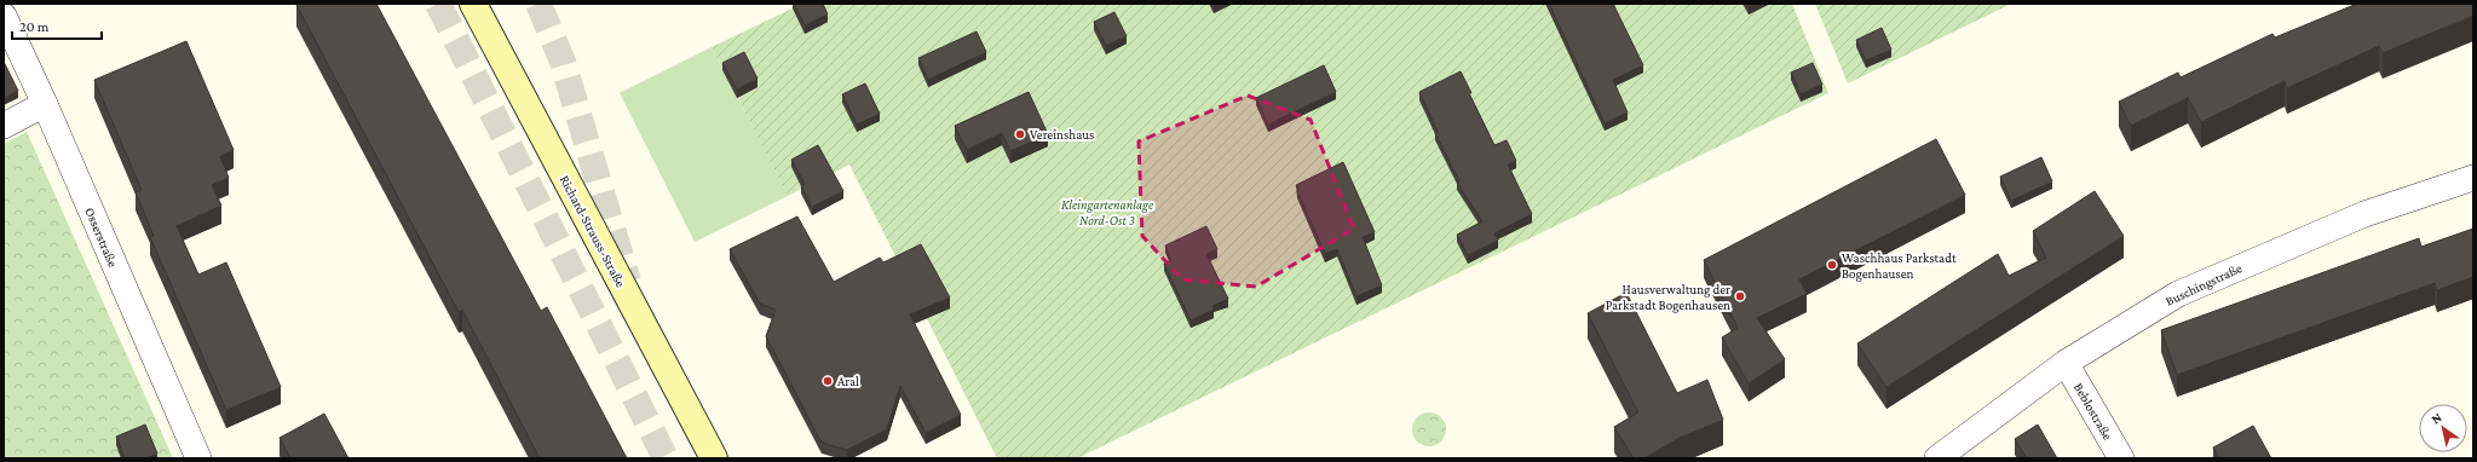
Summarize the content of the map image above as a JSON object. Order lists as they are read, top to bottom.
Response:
{
  "streets": {
    "main road": ["Richard-Strauss-Straße"],
    "street": ["Osserstraße", "Buschingstraße", "Beblostraße"]
  },
  "crossings": [
    ["Buschingstraße", "Beblostraße"]
  ],
  "parks": ["Kleingartenanlage Nord-Ost 3"],
  "places": [
    "Vereinshaus",
    "Waschhaus Parkstadt Bogenhausen",
    "Hausverwaltung der Parkstadt Bogenhausen",
    "Aral"
  ],
  "scale_bar": "20 m",
  "north": "top left"
}
